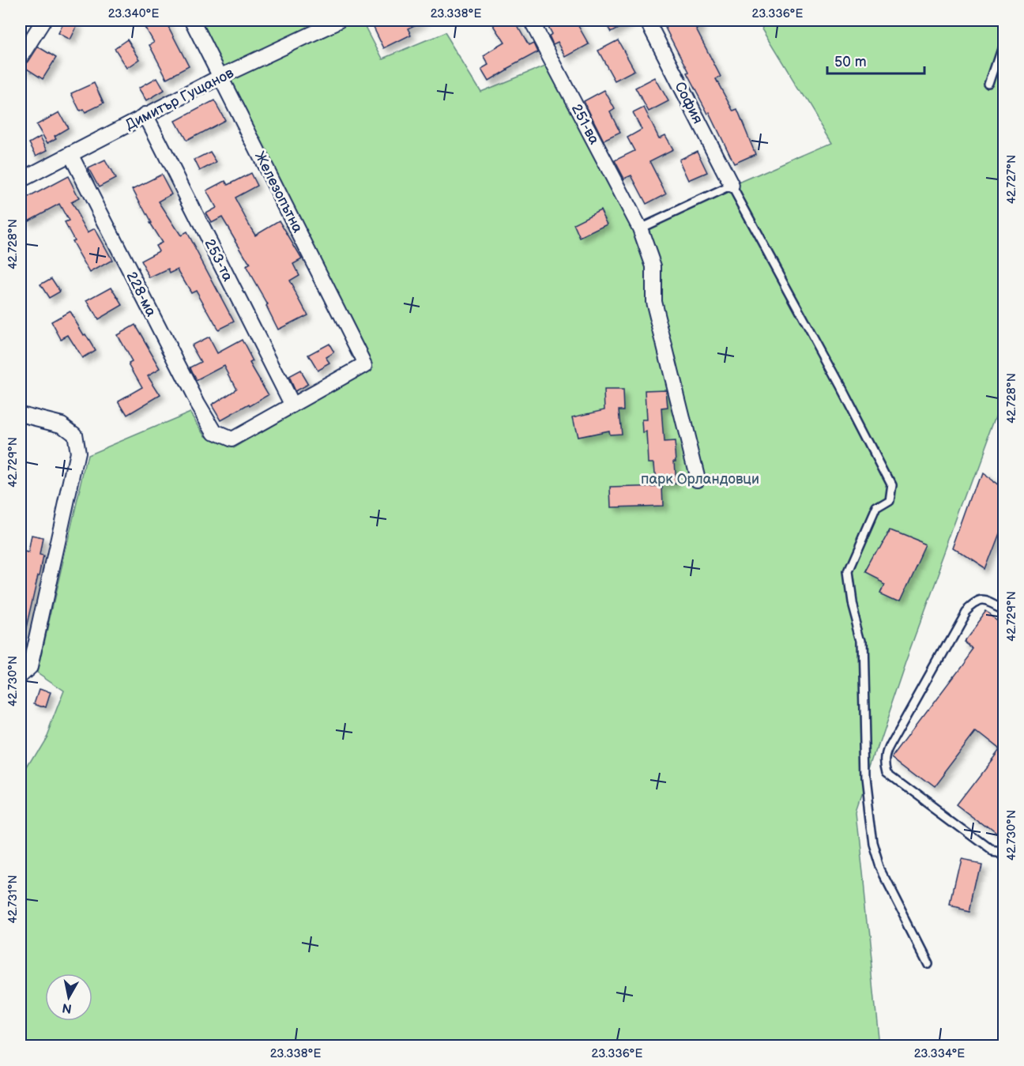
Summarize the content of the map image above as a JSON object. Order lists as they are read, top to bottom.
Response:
{
  "streets": {
    "street": [
      "Димитър Гущанов",
      "София",
      "251-ва",
      "Железопътна",
      "253-та",
      "228-ма"
    ]
  },
  "crossings": [
    ["Димитър Гущанов", "Железопътна"],
    ["Димитър Гущанов", "253-та"],
    ["Димитър Гущанов", "228-ма"],
    ["Железопътна", "253-та"],
    ["Железопътна", "228-ма"],
    ["253-та", "228-ма"]
  ],
  "parks": ["парк Орландовци"],
  "scale_bar": "50 m",
  "north": "bottom",
  "coordinates": [
    "23.340°E",
    "23.338°E",
    "23.336°E",
    "42.727°N",
    "42.728°N",
    "42.729°N",
    "42.730°N",
    "42.731°N",
    "23.334°E"
  ]
}
